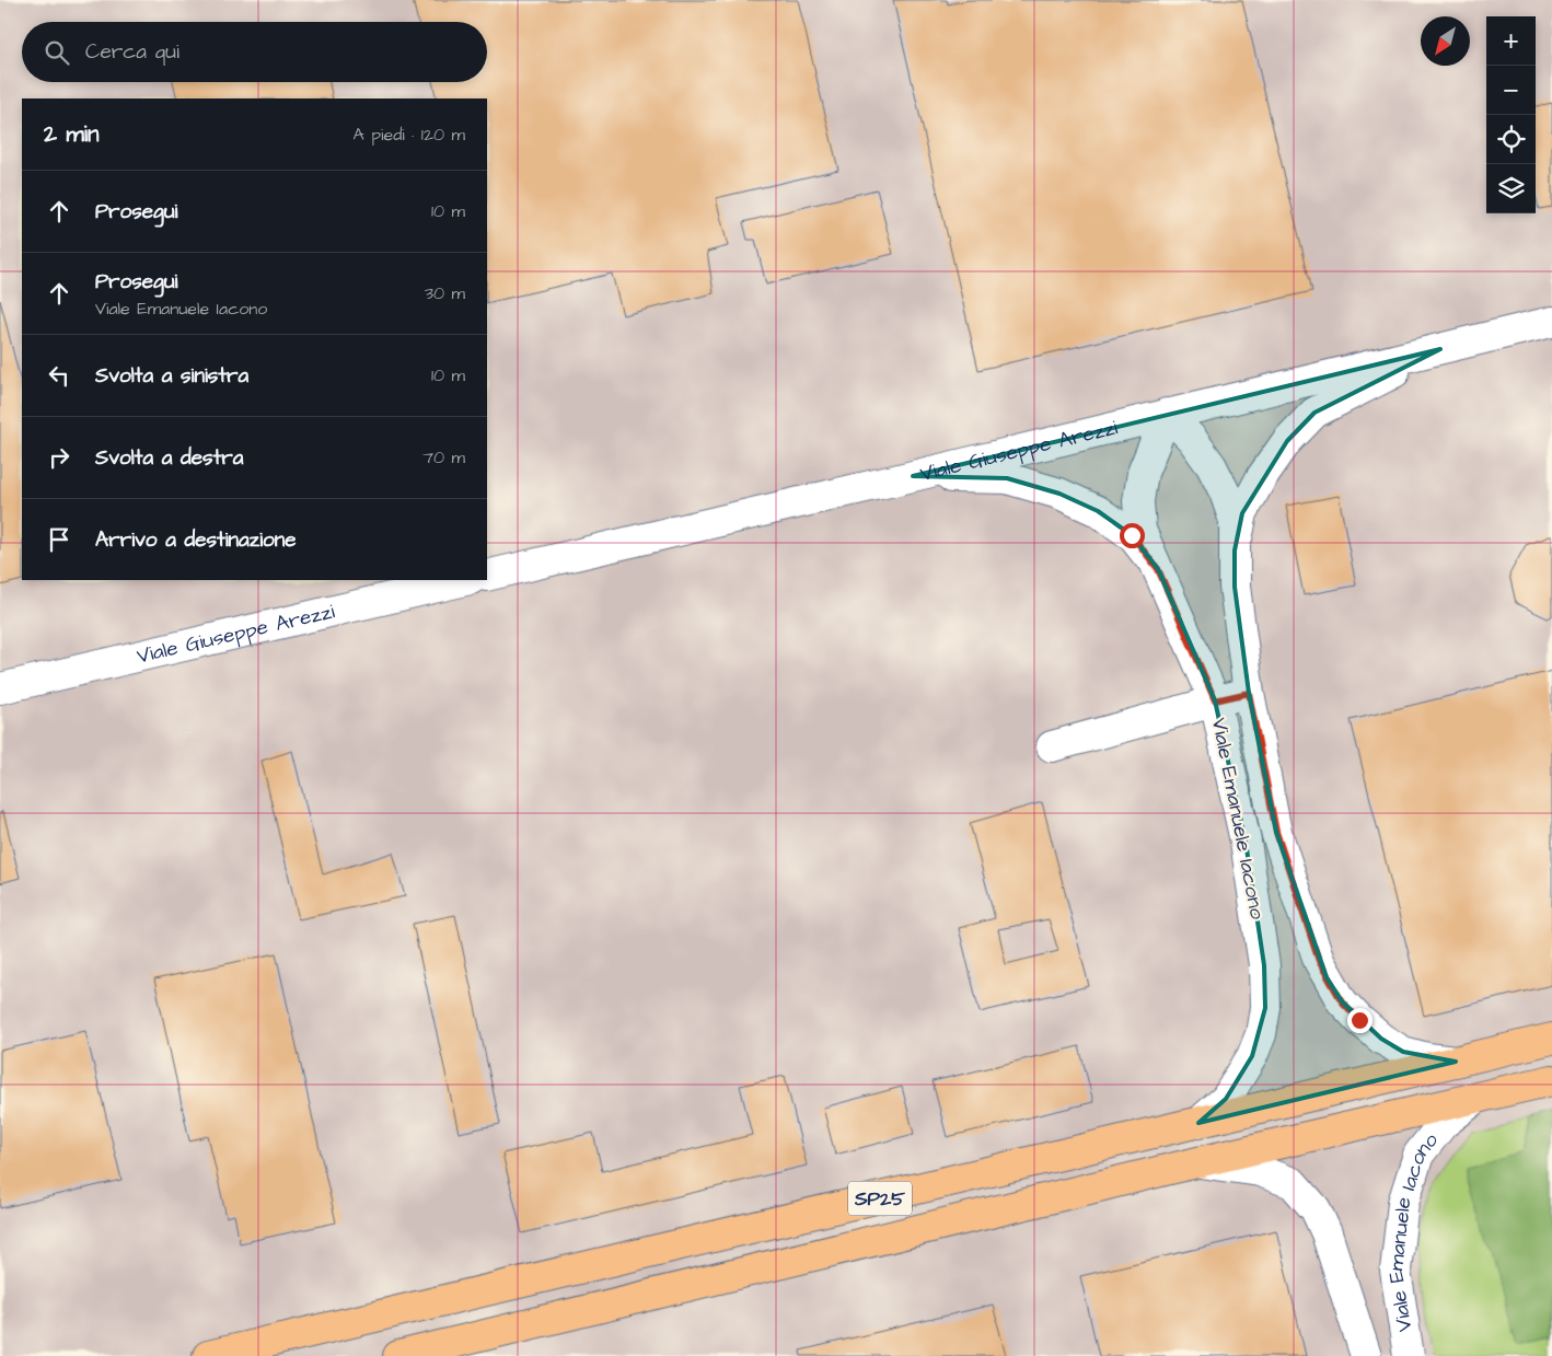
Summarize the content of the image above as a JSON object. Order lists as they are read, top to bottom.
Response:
{
  "streets": {
    "main road": ["SP25"],
    "street": ["Viale Giuseppe Arezzi", "Viale Emanuele Iacono"]
  },
  "crossings": [
    ["Viale Giuseppe Arezzi", "Viale Emanuele Iacono"],
    ["Viale Emanuele Iacono", "SP25"]
  ],
  "north": "bottom left",
  "page": {
    "map_buttons": ["+", "−"],
    "search": "Cerca qui",
    "heading": ["2 min", "A piedi · 120 m"],
    "list": [
      ["Prosegui", "10 m"],
      ["Prosegui", "Viale Emanuele Iacono", "30 m"],
      ["Svolta a sinistra", "10 m"],
      ["Svolta a destra", "70 m"],
      "Arrivo a destinazione"
    ]
  }
}
